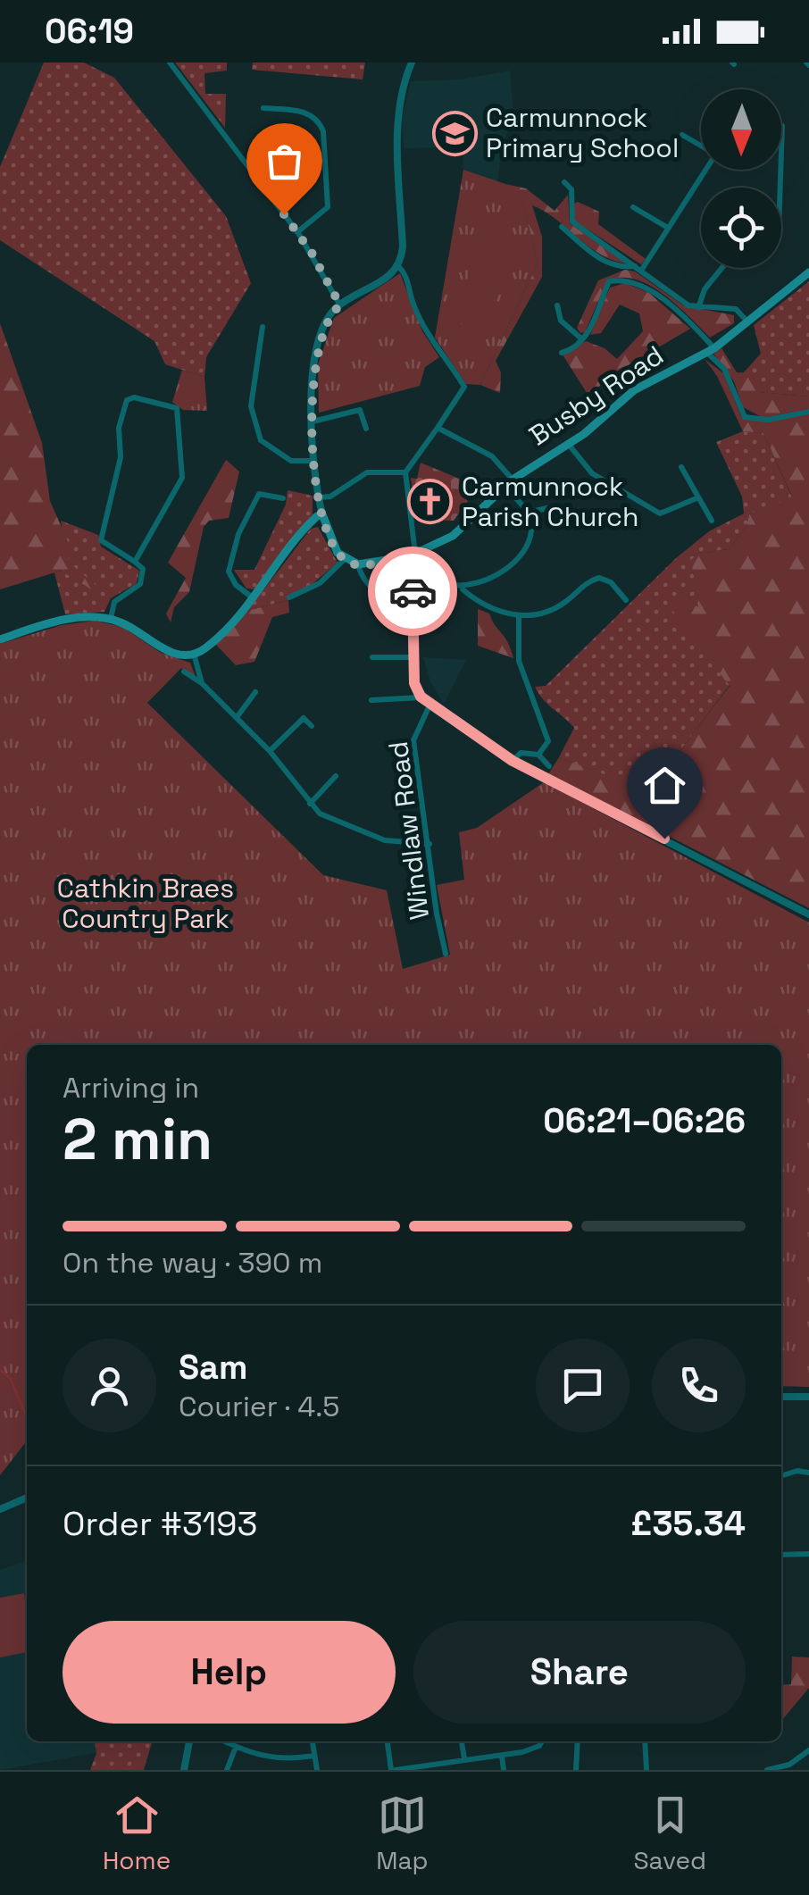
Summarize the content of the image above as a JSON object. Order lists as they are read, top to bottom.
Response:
{
  "streets": {
    "main road": ["Busby Road"],
    "street": ["Windlaw Road"]
  },
  "parks": ["Cathkin Braes Country Park"],
  "places": {
    "school or university": ["Carmunnock Primary School"],
    "church": ["Carmunnock Parish Church"]
  },
  "north": "bottom",
  "page": {
    "status": "06:19",
    "heading": ["2 min", "Arriving in", "06:21–06:26"],
    "panel": [
      "Sam",
      "Courier · 4.5",
      "Order #3193",
      "£35.34"
    ],
    "bar": "On the way · 390 m",
    "buttons": ["Help", "Share"],
    "tabs": ["Home", "Map", "Saved"]
  }
}
